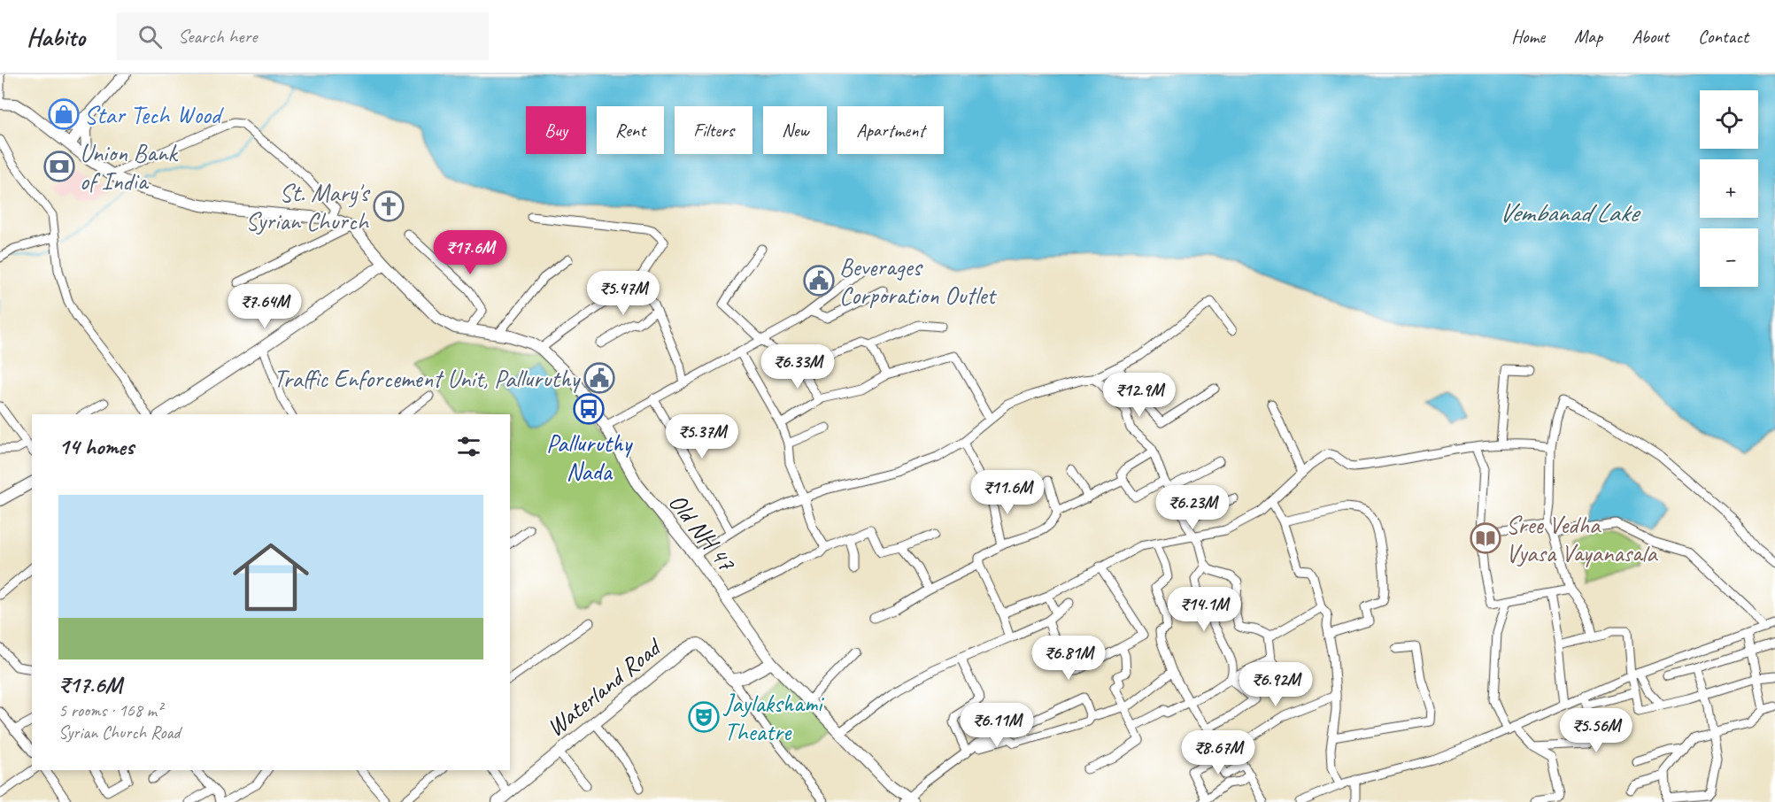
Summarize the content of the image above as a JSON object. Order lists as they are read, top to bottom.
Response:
{
  "streets": {
    "main road": ["Old NH 47", "Waterland Road"]
  },
  "water": ["Vembanad Lake"],
  "places": {
    "shop": ["Star Tech Wood"],
    "bank": ["Union Bank of India"],
    "church": ["St. Mary's Syrian Church"],
    "public building": ["Beverages Corporation Outlet", "Traffic Enforcement Unit, Palluruthy"],
    "bus stop": ["Palluruthy Nada"],
    "library": ["Sree Vedha Vyasa Vayanasala"],
    "theatre": ["Jaylakshami Theatre"]
  },
  "page": {
    "header": "Habito",
    "search": "Search here",
    "nav": [
      "Home",
      "Map",
      "About",
      "Contact"
    ],
    "map_buttons": ["+", "−"],
    "chip": [
      "Buy",
      "Rent",
      "Filters",
      "New",
      "Apartment"
    ],
    "price": [
      "₹17.6M",
      "₹5.47M",
      "₹7.64M",
      "₹6.33M",
      "₹12.9M",
      "₹5.37M",
      "₹11.6M",
      "₹6.23M",
      "₹14.1M",
      "₹6.81M",
      "₹6.92M",
      "₹6.11M",
      "₹5.56M",
      "₹8.67M"
    ],
    "heading": "14 homes",
    "list": [
      {
        "name": "₹17.6M",
        "note": "5 rooms · 168 m² · Syrian Church Road"
      }
    ]
  }
}
